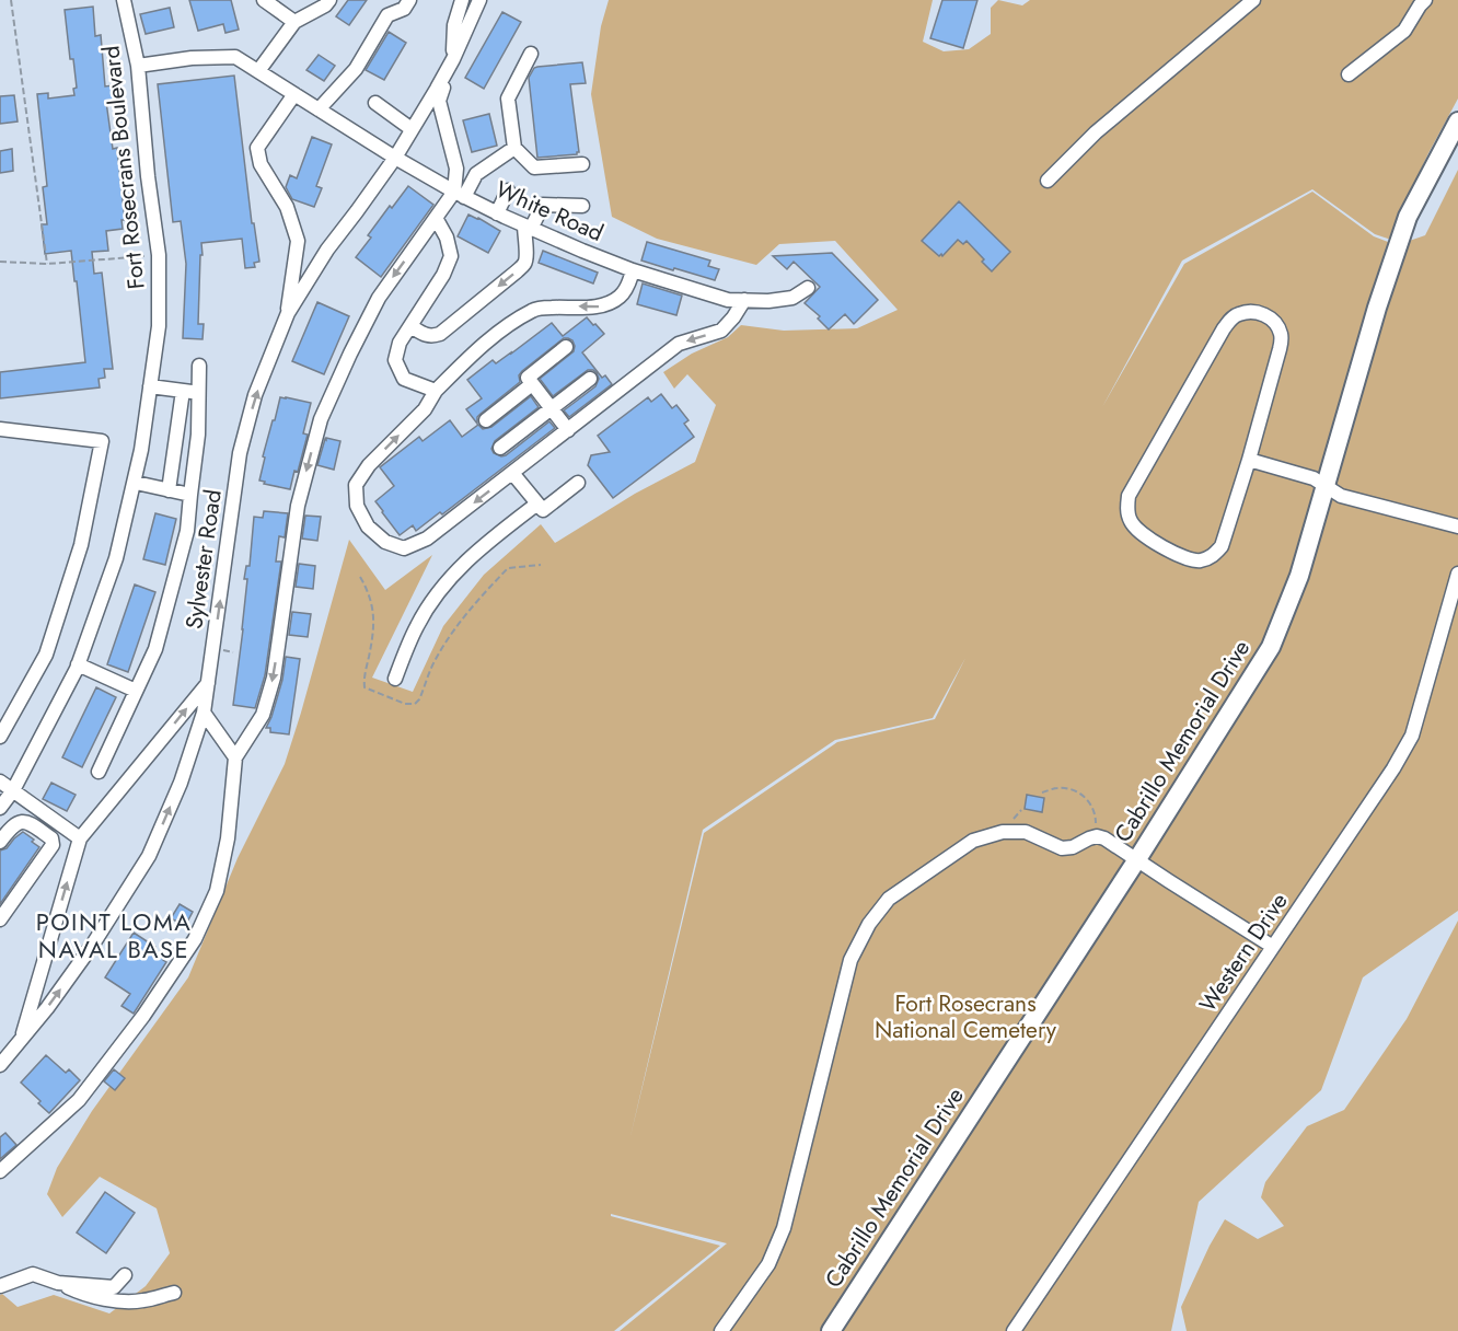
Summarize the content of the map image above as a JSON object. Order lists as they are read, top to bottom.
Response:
{
  "streets": {
    "main road": ["Cabrillo Memorial Drive"],
    "street": [
      "Fort Rosecrans Boulevard",
      "White Road",
      "Sylvester Road",
      "Western Drive"
    ]
  },
  "crossings": [
    ["Fort Rosecrans Boulevard", "White Road"],
    ["White Road", "Sylvester Road"]
  ],
  "districts": ["POINT LOMA NAVAL BASE"],
  "parks": ["Fort Rosecrans National Cemetery"]
}
